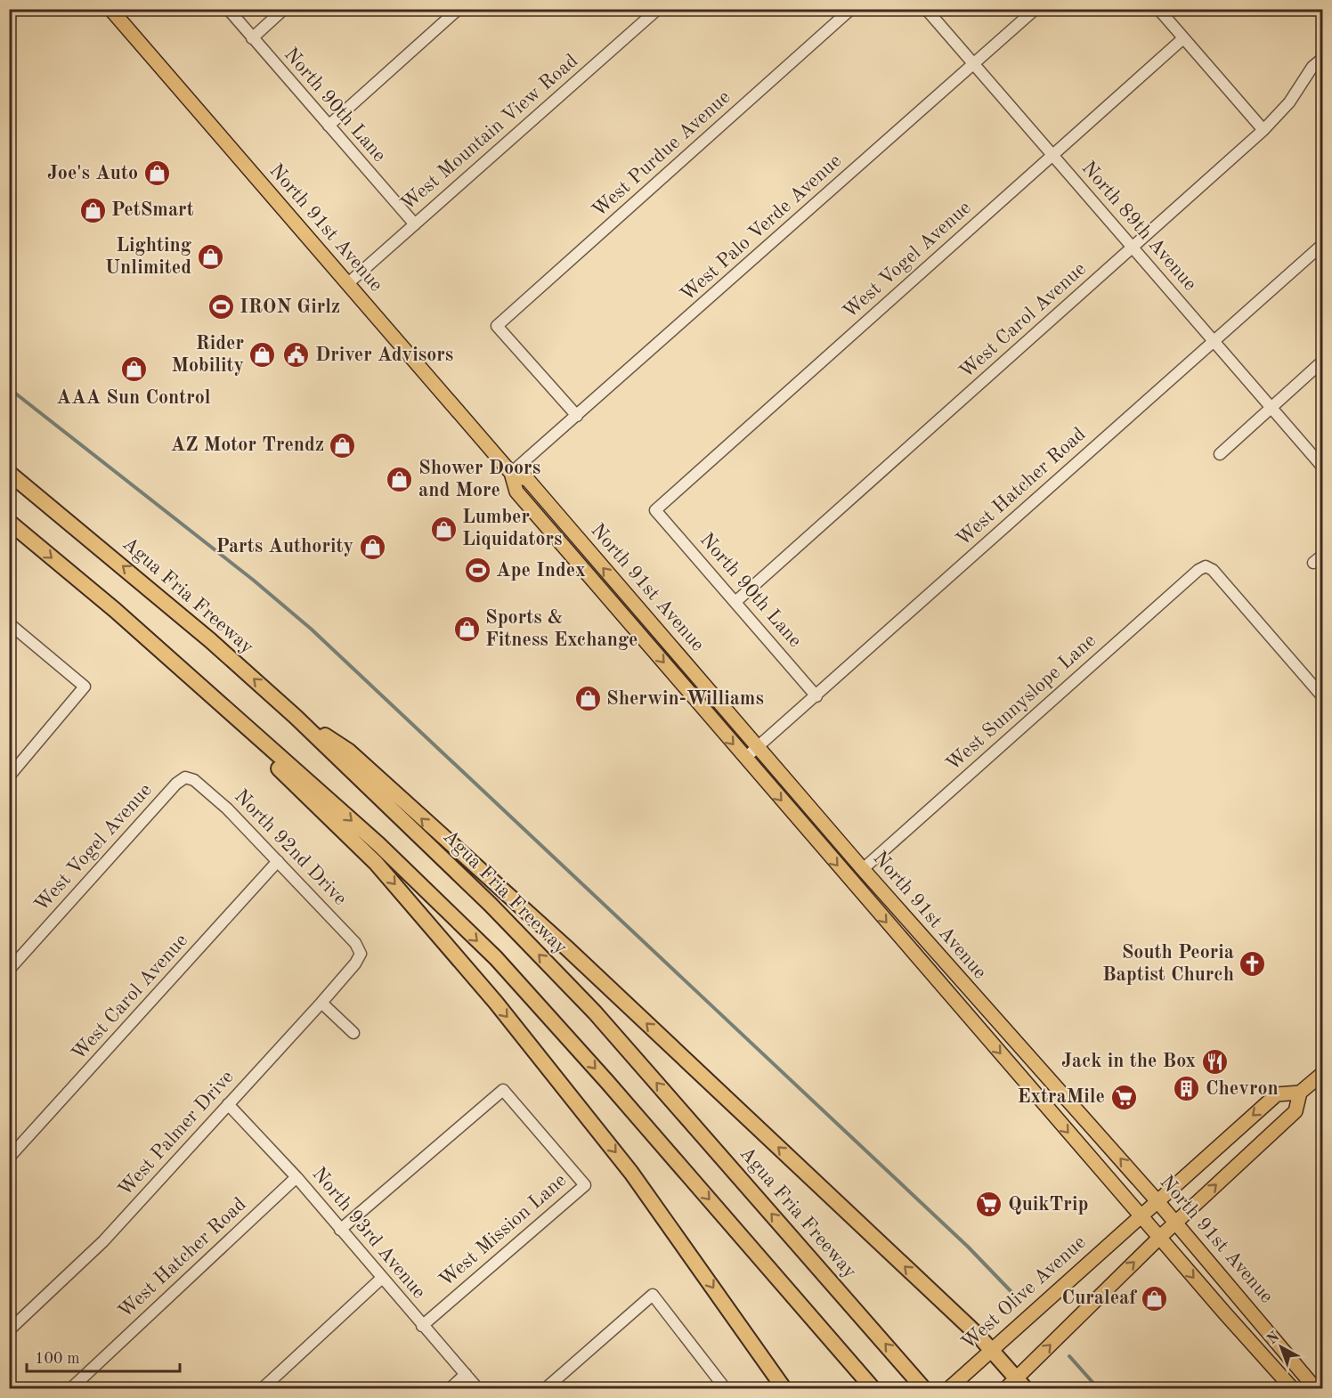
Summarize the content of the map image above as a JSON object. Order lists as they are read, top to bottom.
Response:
{
  "streets": {
    "highway": ["Agua Fria Freeway"],
    "main road": ["North 91st Avenue", "West Olive Avenue"],
    "street": [
      "North 90th Lane",
      "West Mountain View Road",
      "West Purdue Avenue",
      "North 89th Avenue",
      "West Palo Verde Avenue",
      "West Vogel Avenue",
      "West Carol Avenue",
      "West Hatcher Road",
      "West Sunnyslope Lane",
      "North 92nd Drive",
      "West Palmer Drive",
      "West Mission Lane",
      "North 93rd Avenue"
    ]
  },
  "crossings": [
    ["North 90th Lane", "West Mountain View Road"],
    ["North 90th Lane", "West Vogel Avenue"],
    ["North 90th Lane", "West Carol Avenue"],
    ["North 90th Lane", "West Hatcher Road"],
    ["West Mountain View Road", "North 91st Avenue"],
    ["West Purdue Avenue", "West Palo Verde Avenue"],
    ["North 89th Avenue", "West Palo Verde Avenue"],
    ["North 89th Avenue", "West Vogel Avenue"],
    ["North 89th Avenue", "West Carol Avenue"],
    ["North 89th Avenue", "West Hatcher Road"],
    ["North 91st Avenue", "West Palo Verde Avenue"],
    ["North 91st Avenue", "West Hatcher Road"],
    ["North 91st Avenue", "West Sunnyslope Lane"],
    ["North 91st Avenue", "West Olive Avenue"],
    ["West Vogel Avenue", "North 92nd Drive"],
    ["West Carol Avenue", "North 92nd Drive"],
    ["West Hatcher Road", "North 93rd Avenue"],
    ["North 92nd Drive", "West Palmer Drive"],
    ["West Palmer Drive", "North 93rd Avenue"],
    ["West Mission Lane", "North 93rd Avenue"]
  ],
  "places": {
    "shop": [
      "Joe's Auto",
      "PetSmart",
      "Lighting Unlimited",
      "Rider Mobility",
      "AAA Sun Control",
      "AZ Motor Trendz",
      "Shower Doors and More",
      "Lumber Liquidators",
      "Parts Authority",
      "Sports & Fitness Exchange",
      "Sherwin-Williams",
      "Curaleaf"
    ],
    "sports": ["IRON Girlz", "Ape Index"],
    "public building": ["Driver Advisors"],
    "church": ["South Peoria Baptist Church"],
    "restaurant": ["Jack in the Box"],
    "building": ["Chevron"],
    "supermarket": ["ExtraMile", "QuikTrip"]
  },
  "scale_bar": "100 m",
  "north": "top left"
}
